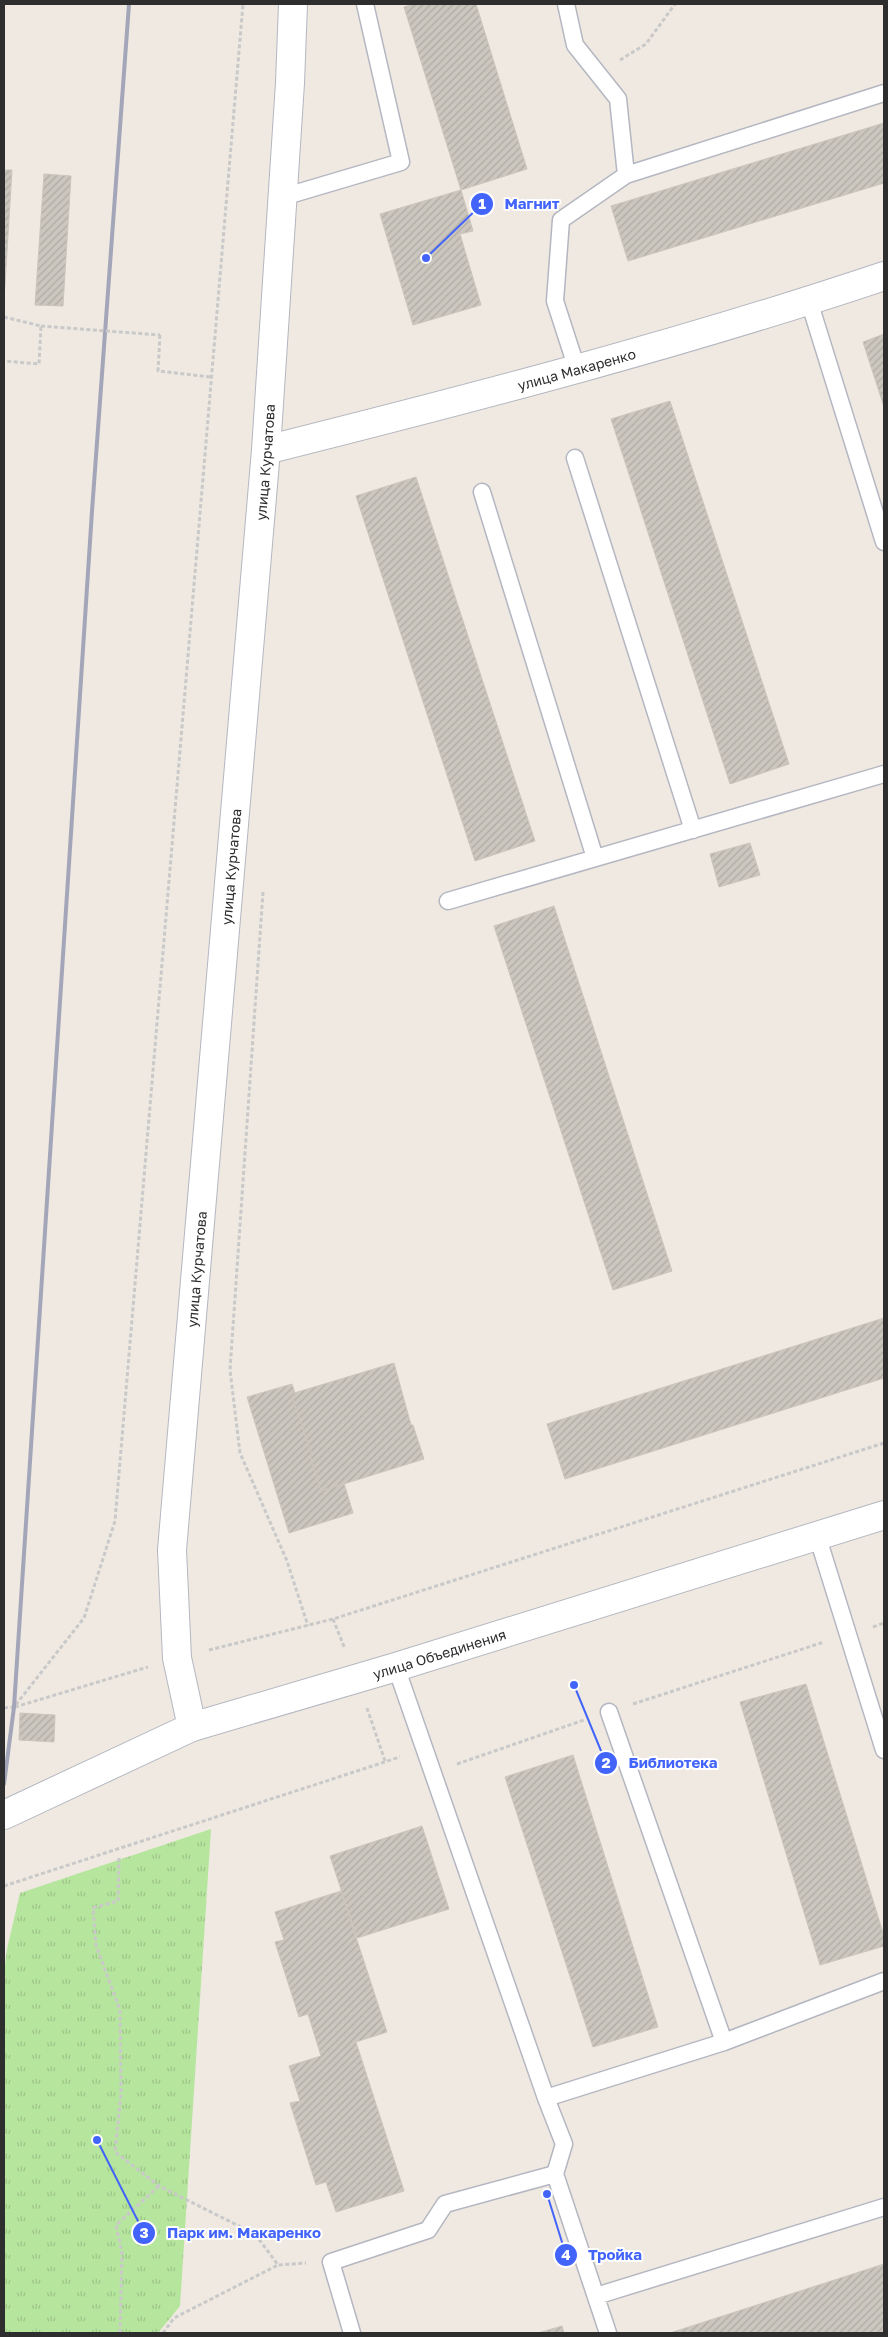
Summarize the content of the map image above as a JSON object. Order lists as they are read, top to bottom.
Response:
{
  "streets": {
    "main road": ["улица Макаренко", "улица Курчатова", "улица Объединения"]
  },
  "crossings": [
    ["улица Макаренко", "улица Курчатова"],
    ["улица Курчатова", "улица Объединения"]
  ],
  "places": [
    "Магнит",
    "Библиотека",
    "Парк им. Макаренко",
    "Тройка"
  ]
}
